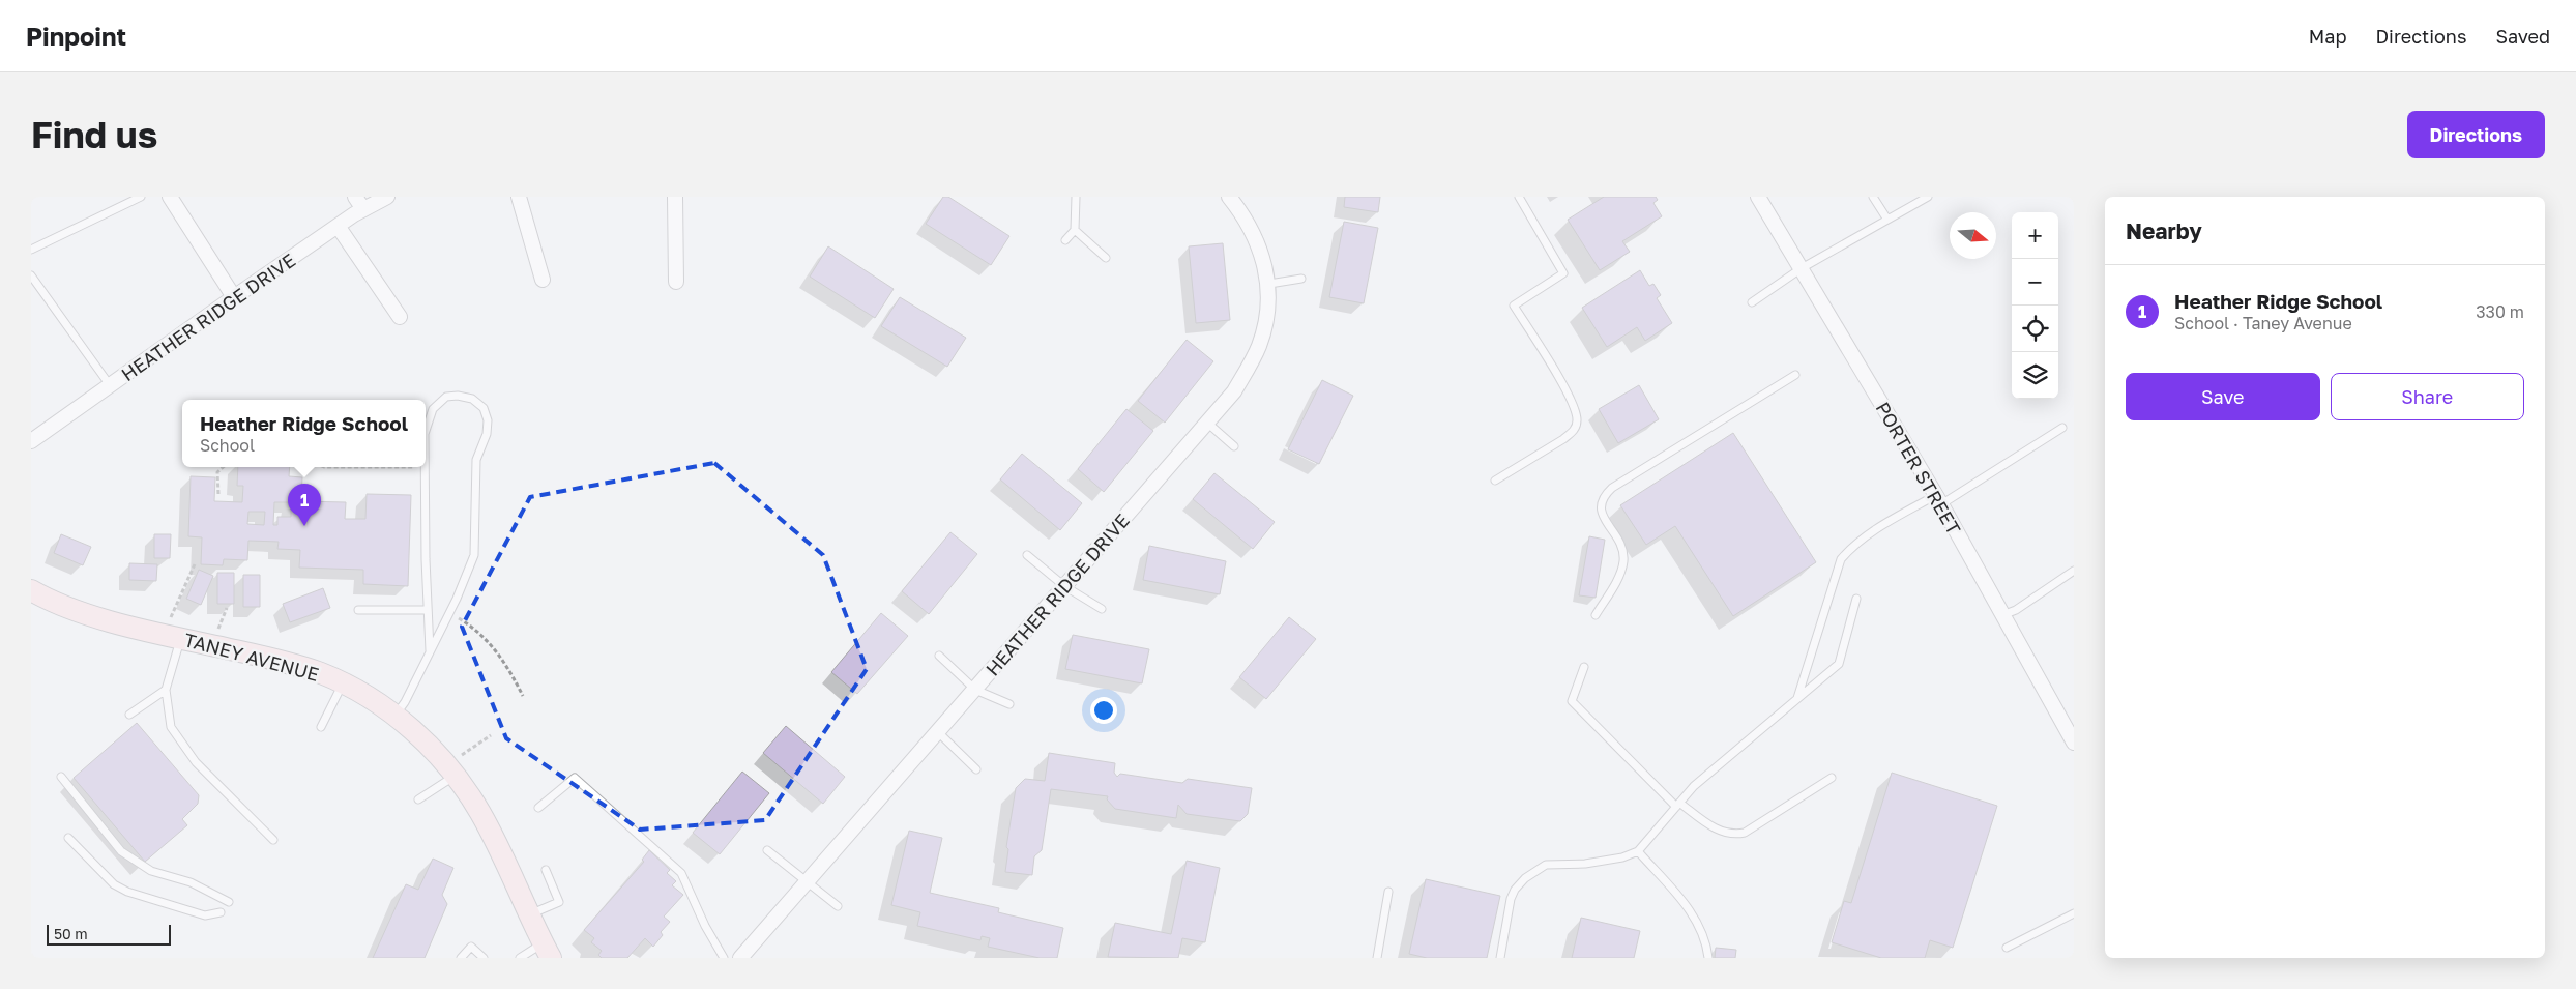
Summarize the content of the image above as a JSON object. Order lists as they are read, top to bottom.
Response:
{
  "streets": {
    "street": ["HEATHER RIDGE DRIVE", "PORTER STREET", "TANEY AVENUE"]
  },
  "scale_bar": "50 m",
  "north": "right",
  "page": {
    "header": "Pinpoint",
    "nav": ["Map", "Directions", "Saved"],
    "buttons": [
      "Directions",
      ["Save", "Share"]
    ],
    "title": "Find us",
    "heading": "Nearby",
    "map_buttons": ["+", "−"],
    "list": [
      {
        "mark": "1",
        "name": "Heather Ridge School",
        "note": "School · Taney Avenue",
        "value": "330 m"
      }
    ],
    "popup": ["Heather Ridge School", "School"],
    "pins": "1",
    "scale": "50 m"
  }
}
